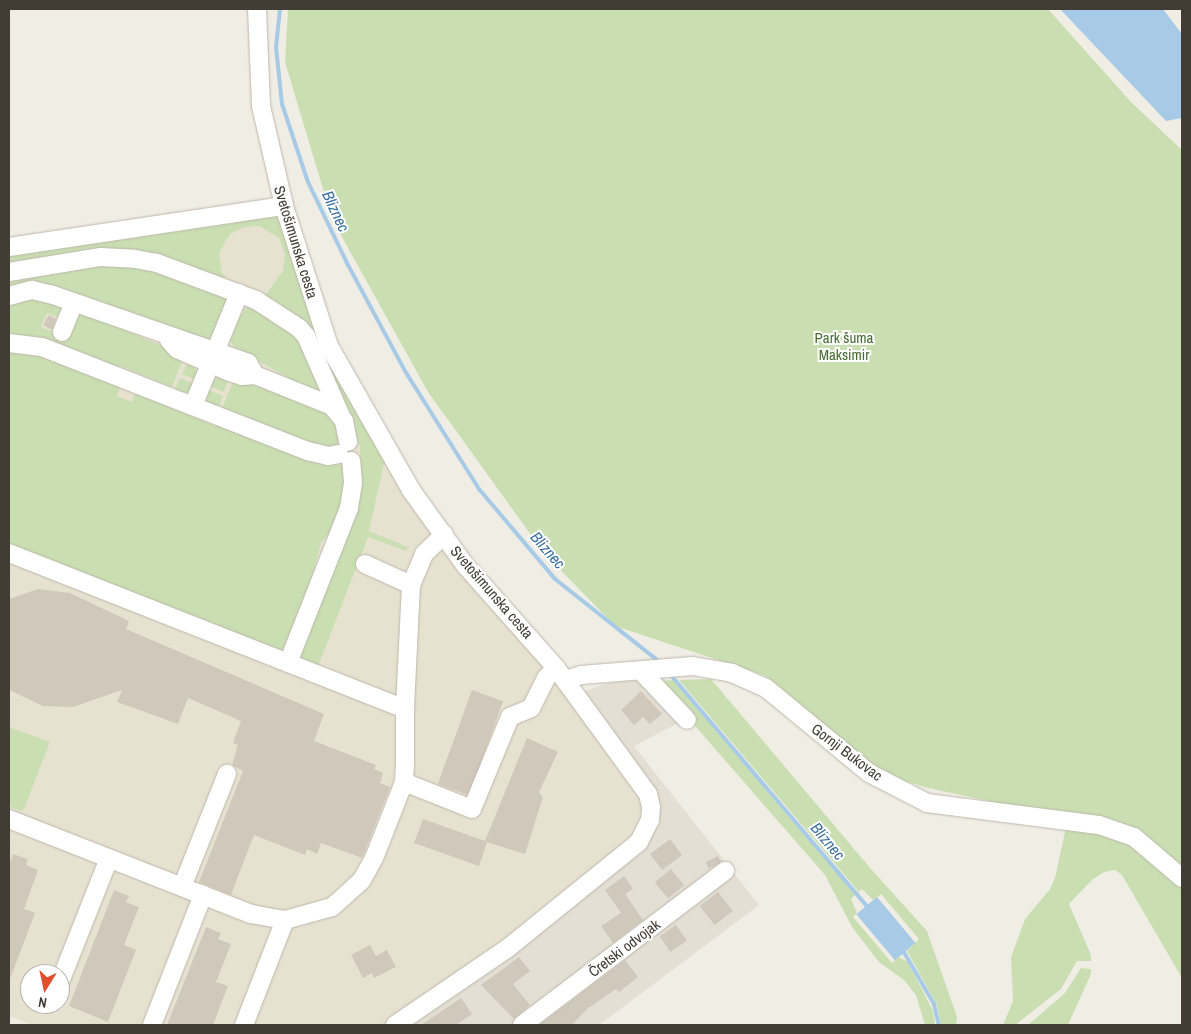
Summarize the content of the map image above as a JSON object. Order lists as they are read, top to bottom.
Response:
{
  "streets": {
    "street": ["Svetošimunska cesta", "Gornji Bukovac", "Čretski odvojak"]
  },
  "crossings": [
    ["Svetošimunska cesta", "Gornji Bukovac"]
  ],
  "water": ["Bliznec"],
  "parks": ["Park šuma Maksimir"],
  "north": "bottom"
}
